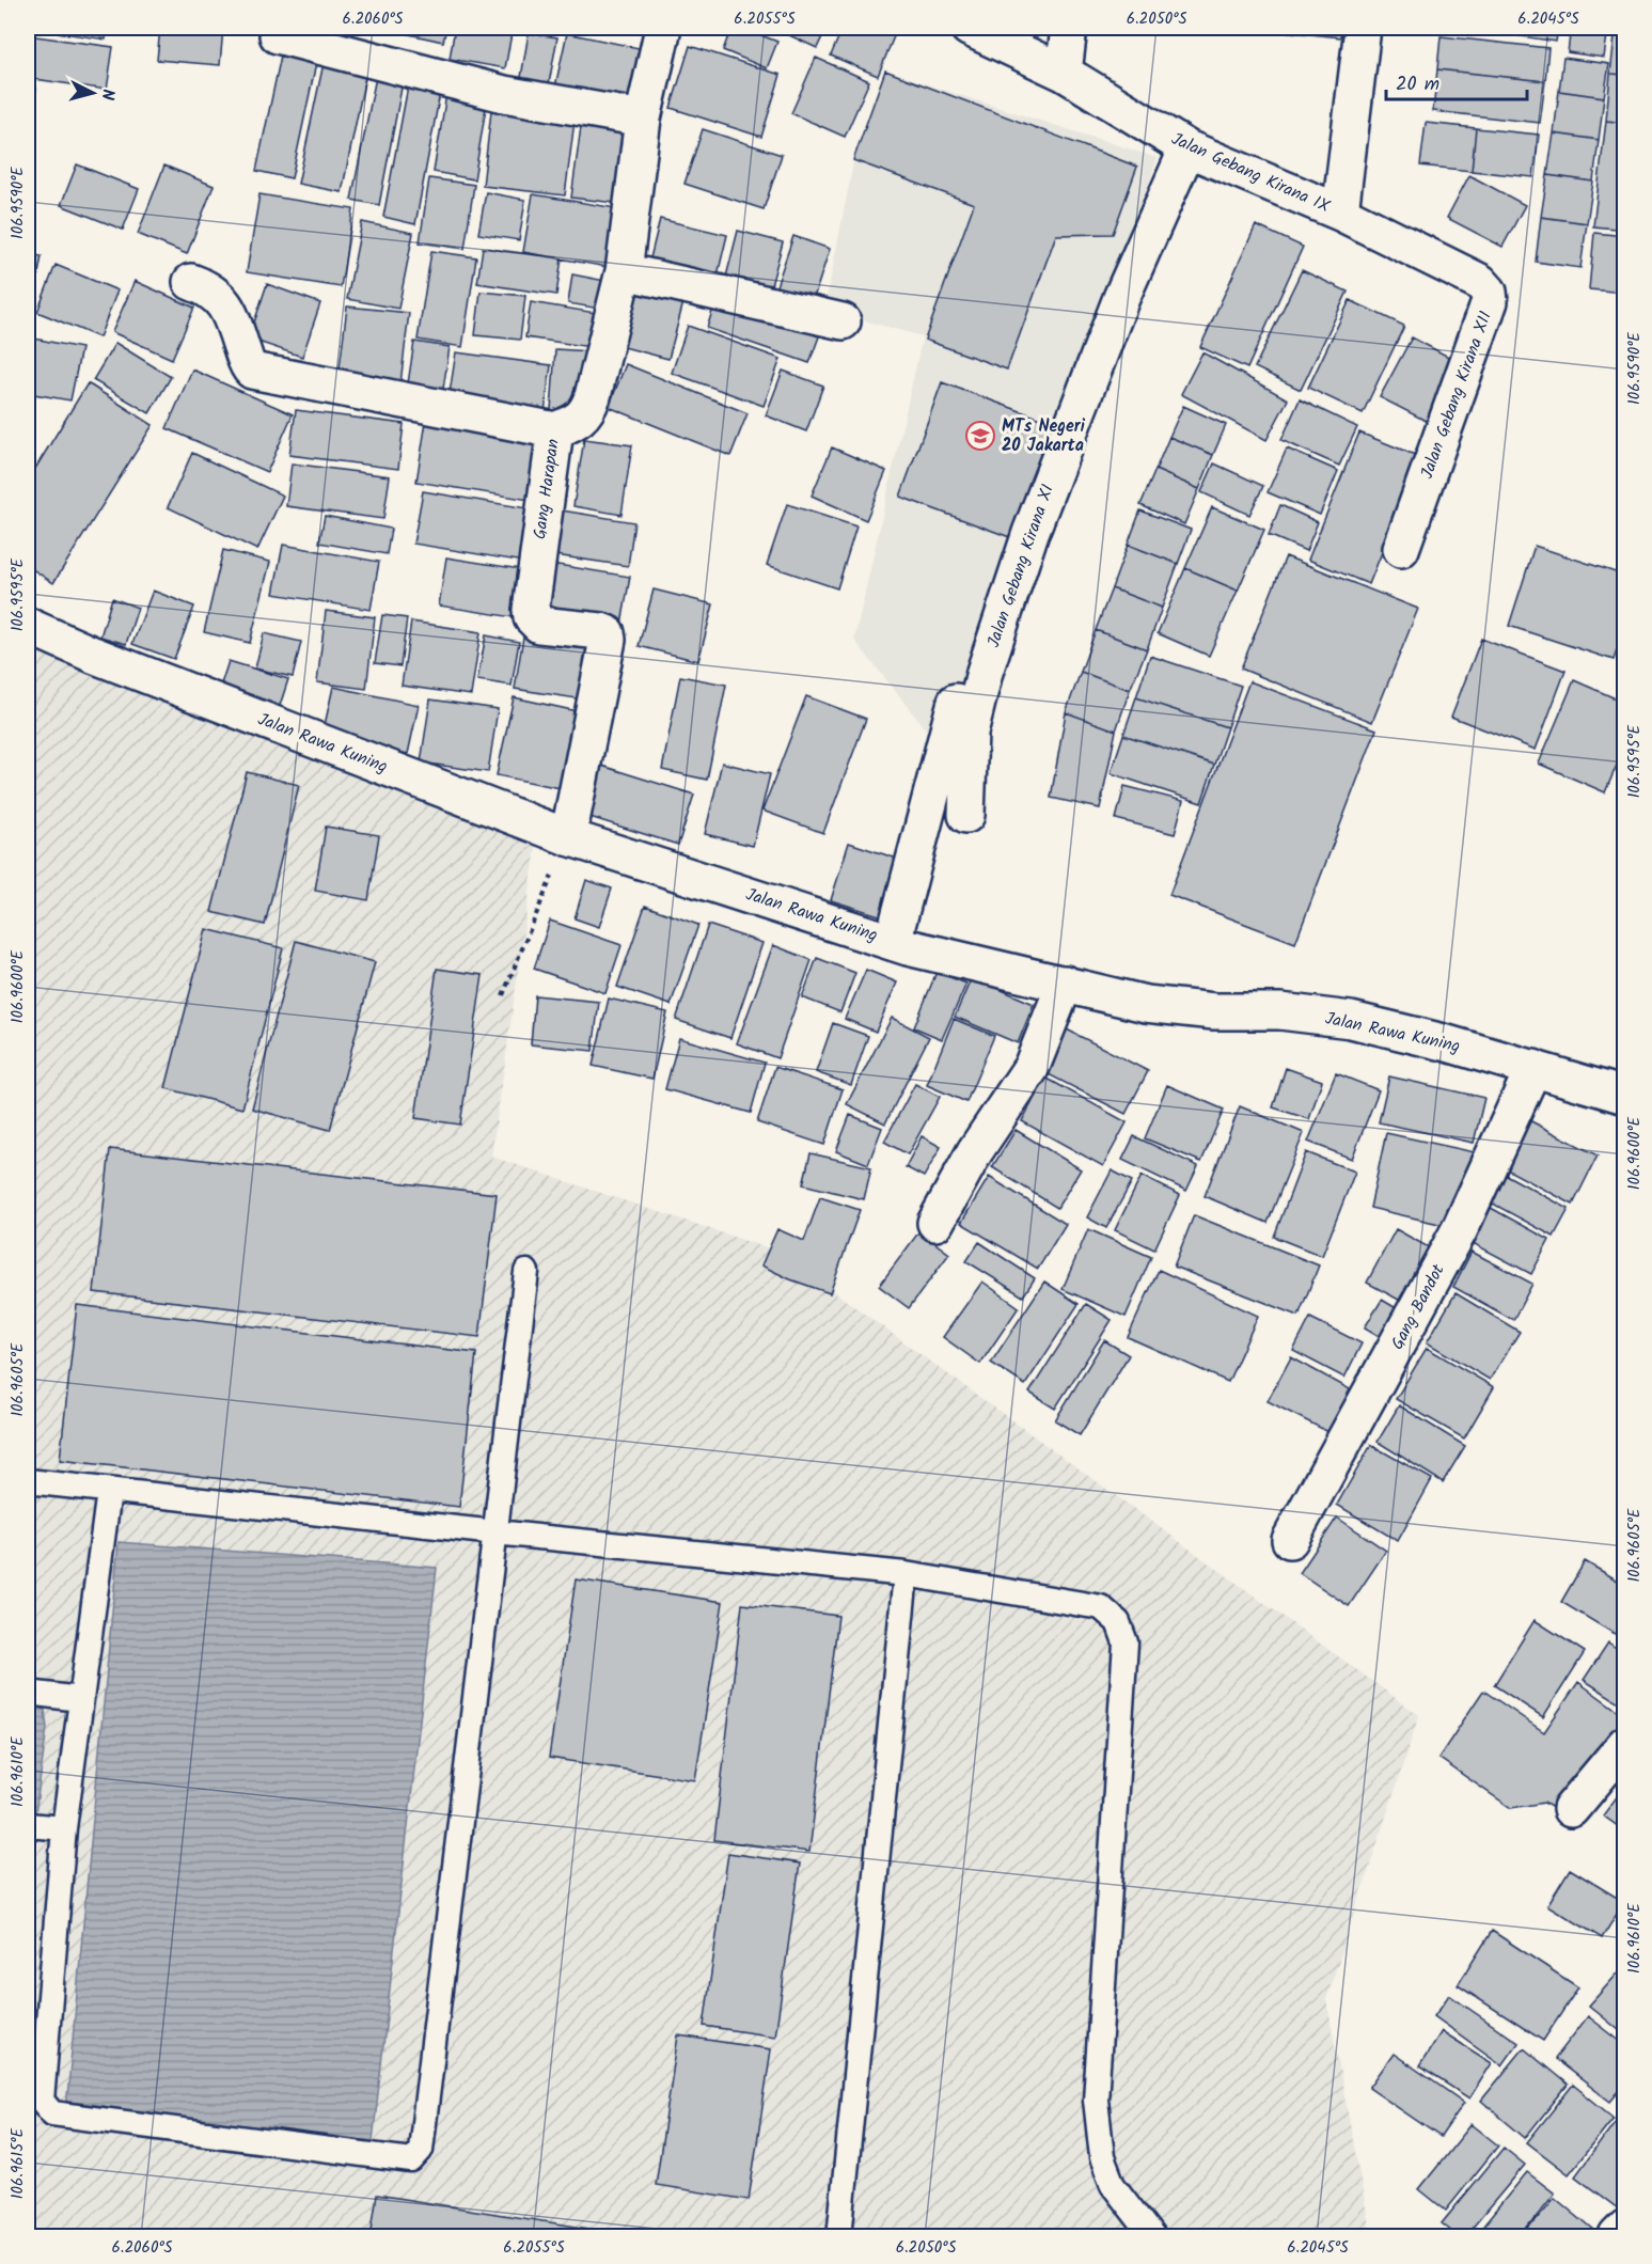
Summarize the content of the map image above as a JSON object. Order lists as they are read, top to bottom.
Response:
{
  "streets": {
    "street": [
      "Jalan Gebang Kirana IX",
      "Jalan Gebang Kirana XII",
      "Gang Harapan",
      "Jalan Gebang Kirana XI",
      "Jalan Rawa Kuning",
      "Gang Bandot"
    ]
  },
  "crossings": [
    ["Jalan Gebang Kirana IX", "Jalan Gebang Kirana XII"],
    ["Jalan Gebang Kirana IX", "Jalan Gebang Kirana XI"],
    ["Gang Harapan", "Jalan Rawa Kuning"],
    ["Jalan Rawa Kuning", "Gang Bandot"]
  ],
  "places": {
    "school or university": ["MTs Negeri 20 Jakarta"]
  },
  "scale_bar": "20 m",
  "north": "right",
  "coordinates": [
    "6.2060°S",
    "6.2055°S",
    "6.2050°S",
    "6.2045°S",
    "106.9590°E",
    "106.9595°E",
    "106.9600°E",
    "106.9605°E",
    "106.9610°E",
    "106.9615°E"
  ]
}
